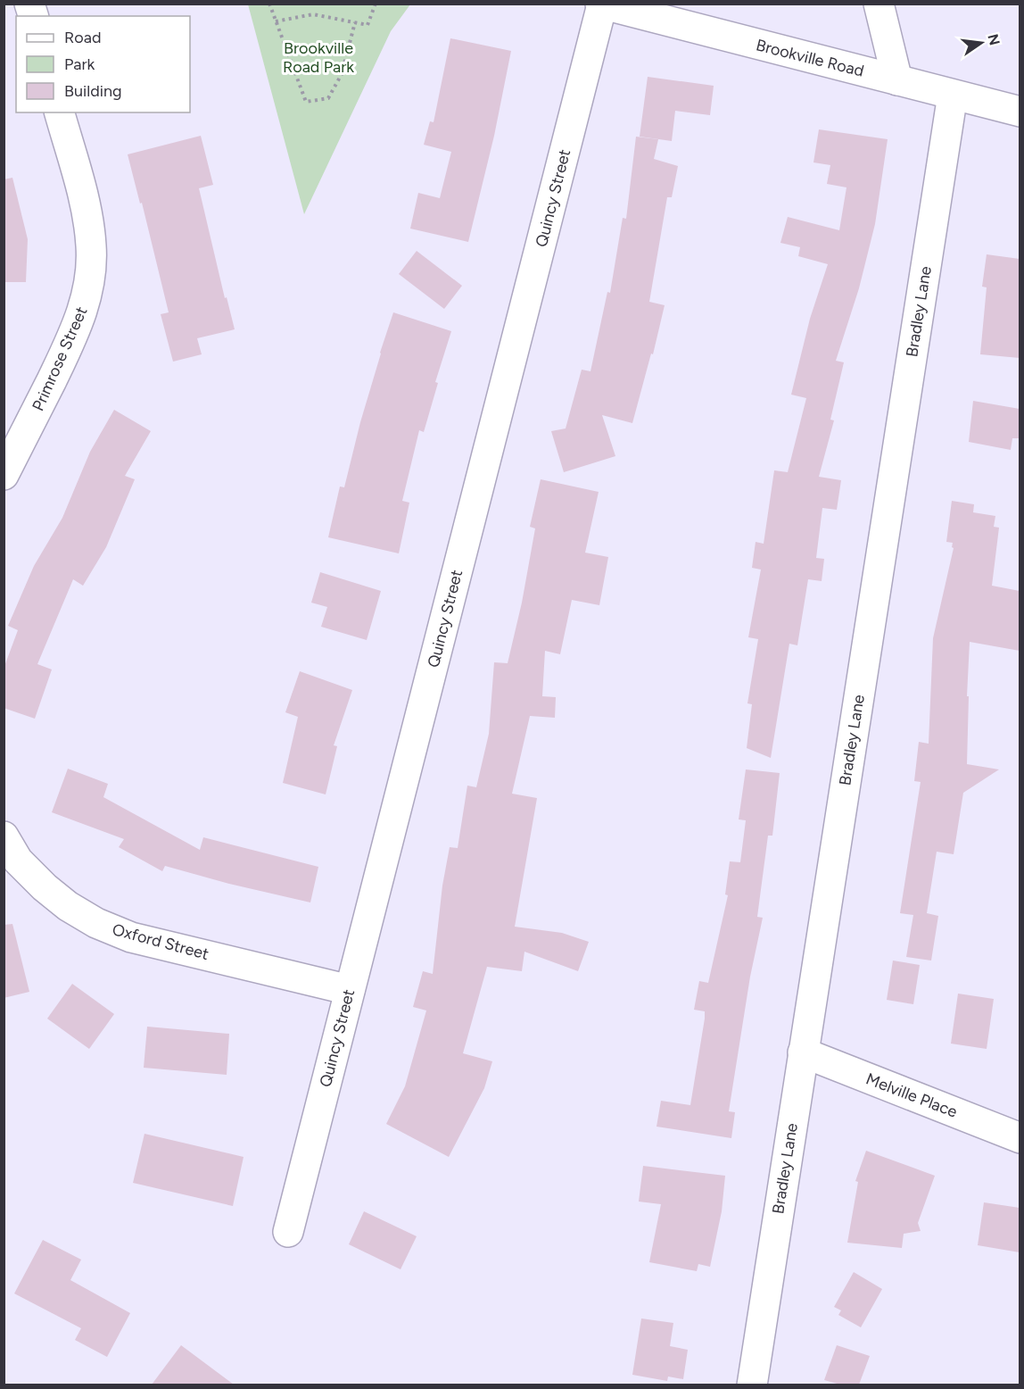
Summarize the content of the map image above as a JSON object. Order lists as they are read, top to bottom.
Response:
{
  "streets": {
    "street": [
      "Brookville Road",
      "Quincy Street",
      "Bradley Lane",
      "Primrose Street",
      "Oxford Street",
      "Melville Place"
    ]
  },
  "crossings": [
    ["Brookville Road", "Quincy Street"],
    ["Brookville Road", "Bradley Lane"],
    ["Quincy Street", "Oxford Street"],
    ["Bradley Lane", "Melville Place"]
  ],
  "parks": ["Brookville Road Park"],
  "legend": ["Road", "Park", "Building"],
  "north": "right"
}
